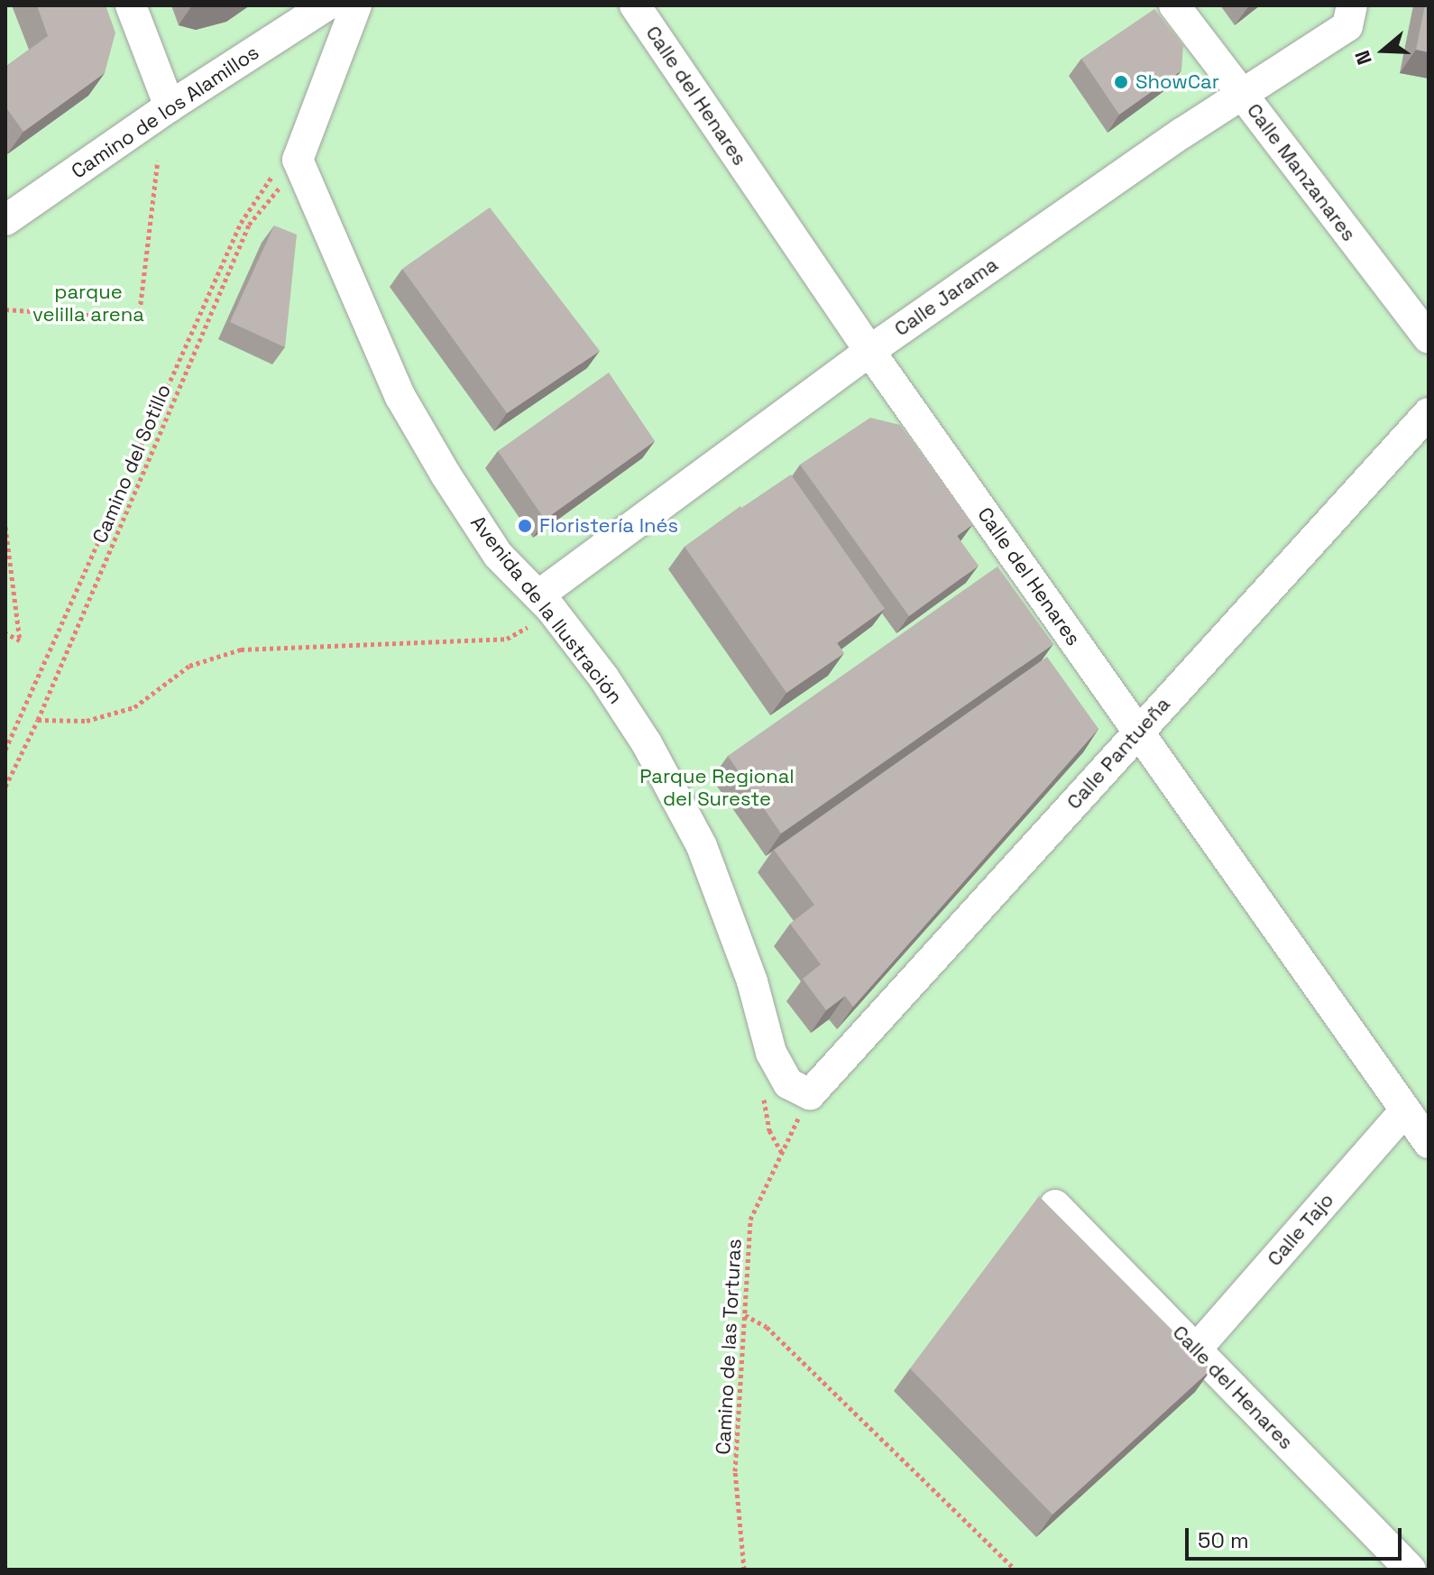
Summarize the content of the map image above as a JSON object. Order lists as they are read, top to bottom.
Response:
{
  "streets": {
    "street": [
      "Calle del Henares",
      "Camino de los Alamillos",
      "Calle Manzanares",
      "Calle Jarama",
      "Avenida de la Ilustración",
      "Calle Pantueña",
      "Calle Tajo"
    ],
    "path": ["Camino del Sotillo", "Camino de las Torturas"]
  },
  "crossings": [
    ["Calle del Henares", "Calle Jarama"],
    ["Calle del Henares", "Calle Pantueña"],
    ["Calle del Henares", "Calle Tajo"],
    ["Calle Manzanares", "Calle Jarama"],
    ["Calle Jarama", "Avenida de la Ilustración"],
    ["Camino del Sotillo", "Avenida de la Ilustración"],
    ["Avenida de la Ilustración", "Calle Pantueña"],
    ["Avenida de la Ilustración", "Camino de las Torturas"],
    ["Calle Pantueña", "Camino de las Torturas"]
  ],
  "parks": ["parque velilla arena", "Parque Regional del Sureste"],
  "places": ["ShowCar", "Floristería Inés"],
  "scale_bar": "50 m",
  "north": "left"
}
